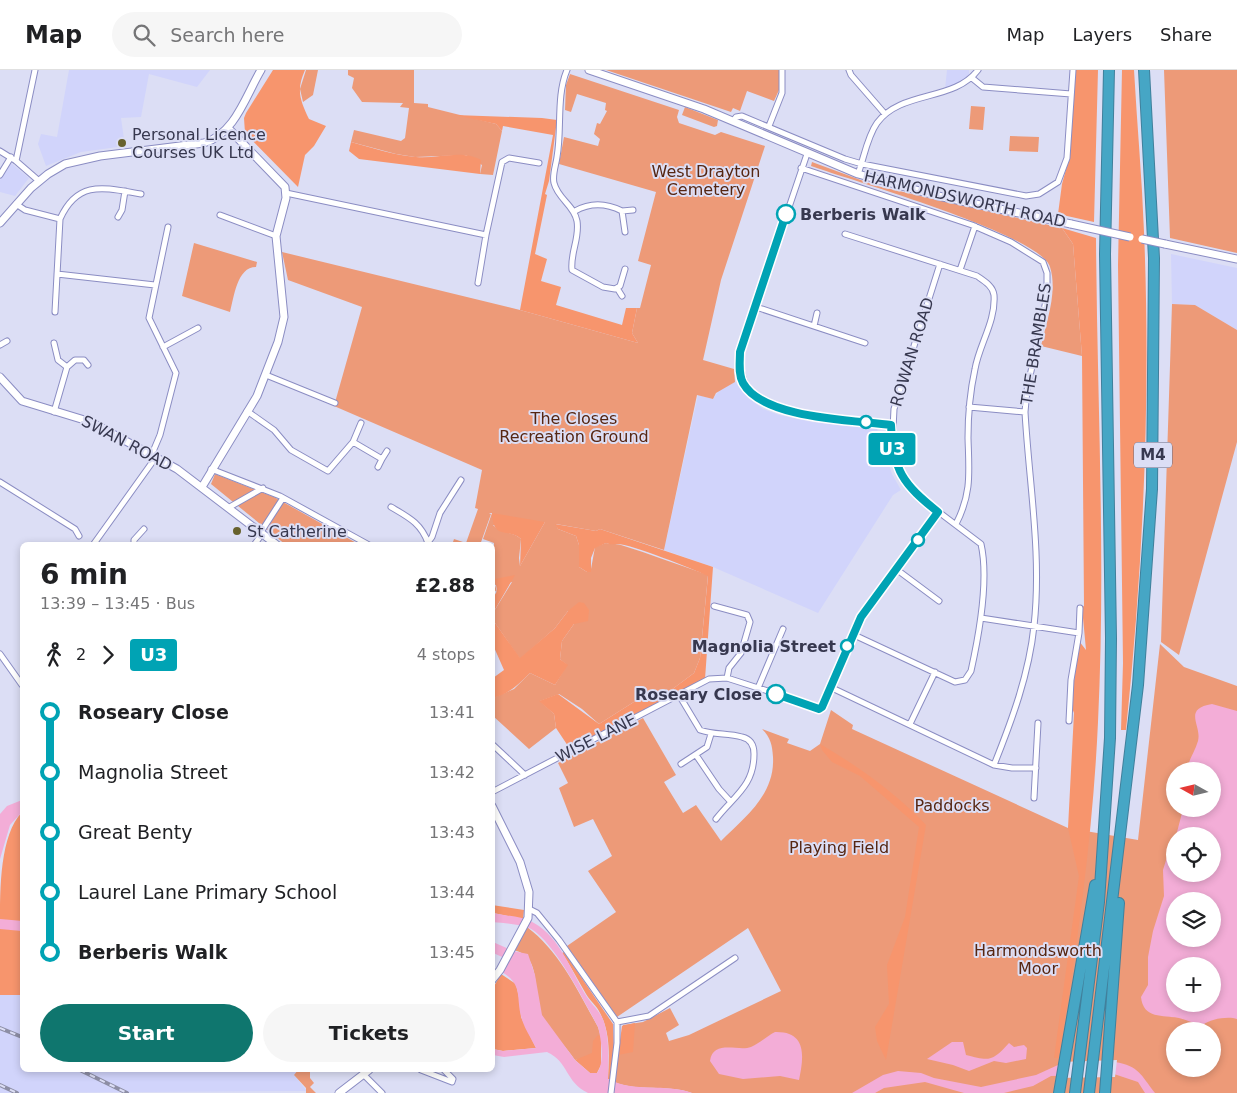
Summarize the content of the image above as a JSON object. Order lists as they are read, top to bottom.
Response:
{
  "streets": {
    "highway": ["M4"],
    "street": [
      "HARMONDSWORTH ROAD",
      "THE BRAMBLES",
      "ROWAN ROAD",
      "SWAN ROAD",
      "WISE LANE"
    ]
  },
  "parks": [
    "West Drayton Cemetery",
    "The Closes Recreation Ground",
    "Paddocks",
    "Playing Field",
    "Harmondsworth Moor"
  ],
  "places": [
    "Personal Licence Courses UK Ltd",
    "Berberis Walk",
    "St Catherine",
    "Magnolia Street",
    "Roseary Close"
  ],
  "lines": ["bus line U3"],
  "north": "left",
  "page": {
    "header": "Map",
    "search": "Search here",
    "nav": ["Map", "Layers", "Share"],
    "on_map": "U3",
    "heading": ["6 min", "13:39 – 13:45 · Bus", "£2.88"],
    "legs": ["2", "U3", "4 stops"],
    "list": [
      {
        "name": "Roseary Close",
        "value": "13:41"
      },
      {
        "name": "Magnolia Street",
        "value": "13:42"
      },
      {
        "name": "Great Benty",
        "value": "13:43"
      },
      {
        "name": "Laurel Lane Primary School",
        "value": "13:44"
      },
      {
        "name": "Berberis Walk",
        "value": "13:45"
      }
    ],
    "map_buttons": ["+", "−"],
    "buttons": ["Start", "Tickets"]
  }
}
